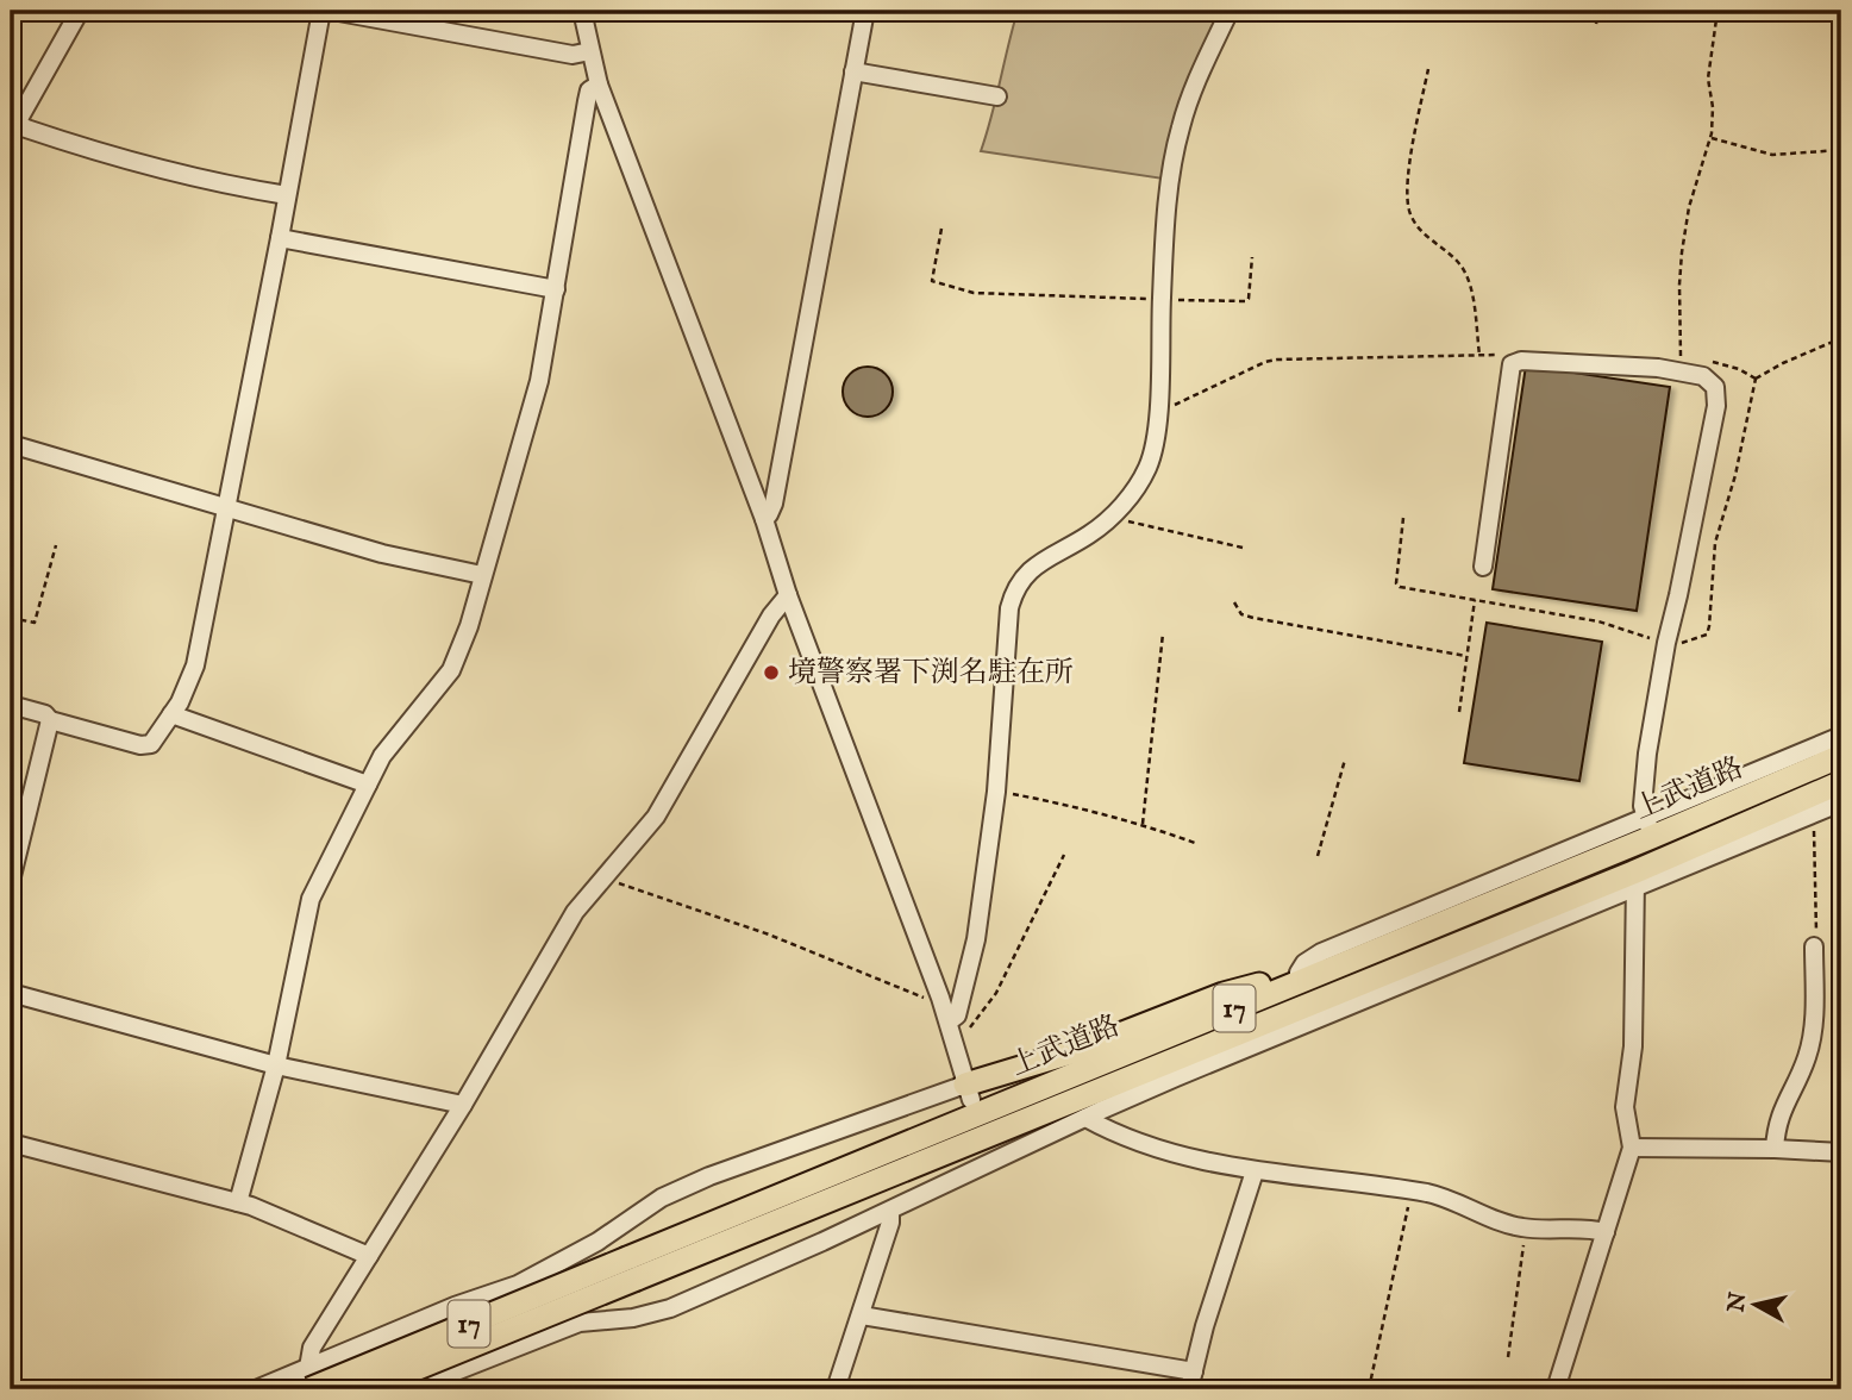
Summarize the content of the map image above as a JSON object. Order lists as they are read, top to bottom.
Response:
{
  "streets": {
    "highway": ["上武道路", "17"]
  },
  "places": ["境警察署下渕名駐在所"],
  "north": "left"
}
